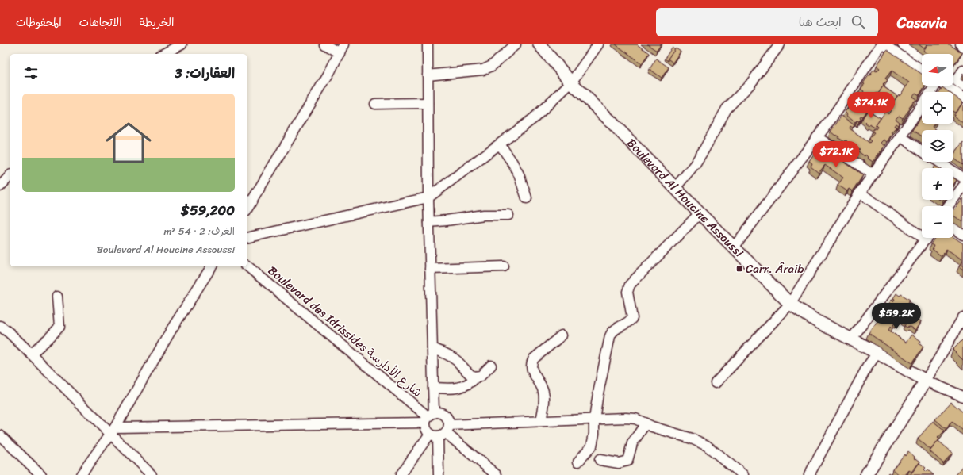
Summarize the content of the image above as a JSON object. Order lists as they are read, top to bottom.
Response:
{
  "streets": {
    "street": ["Boulevard Al Houcine Assoussi", "Boulevard des Idrissides شارع الأدارسة"]
  },
  "places": {
    "transit": ["Carr. Âraib"]
  },
  "north": "left",
  "page": {
    "header": "Casavia",
    "search": "ابحث هنا",
    "nav": ["الخريطة", "الاتجاهات", "المحفوظات"],
    "map_buttons": ["+", "−"],
    "heading": "العقارات: 3",
    "price": ["$74.1K", "$72.1K", "$59.2K"],
    "list": [
      {
        "name": "$59,200",
        "note": "الغرف: 2 · 54 m² · Boulevard Al Houcine Assoussi"
      }
    ]
  }
}
